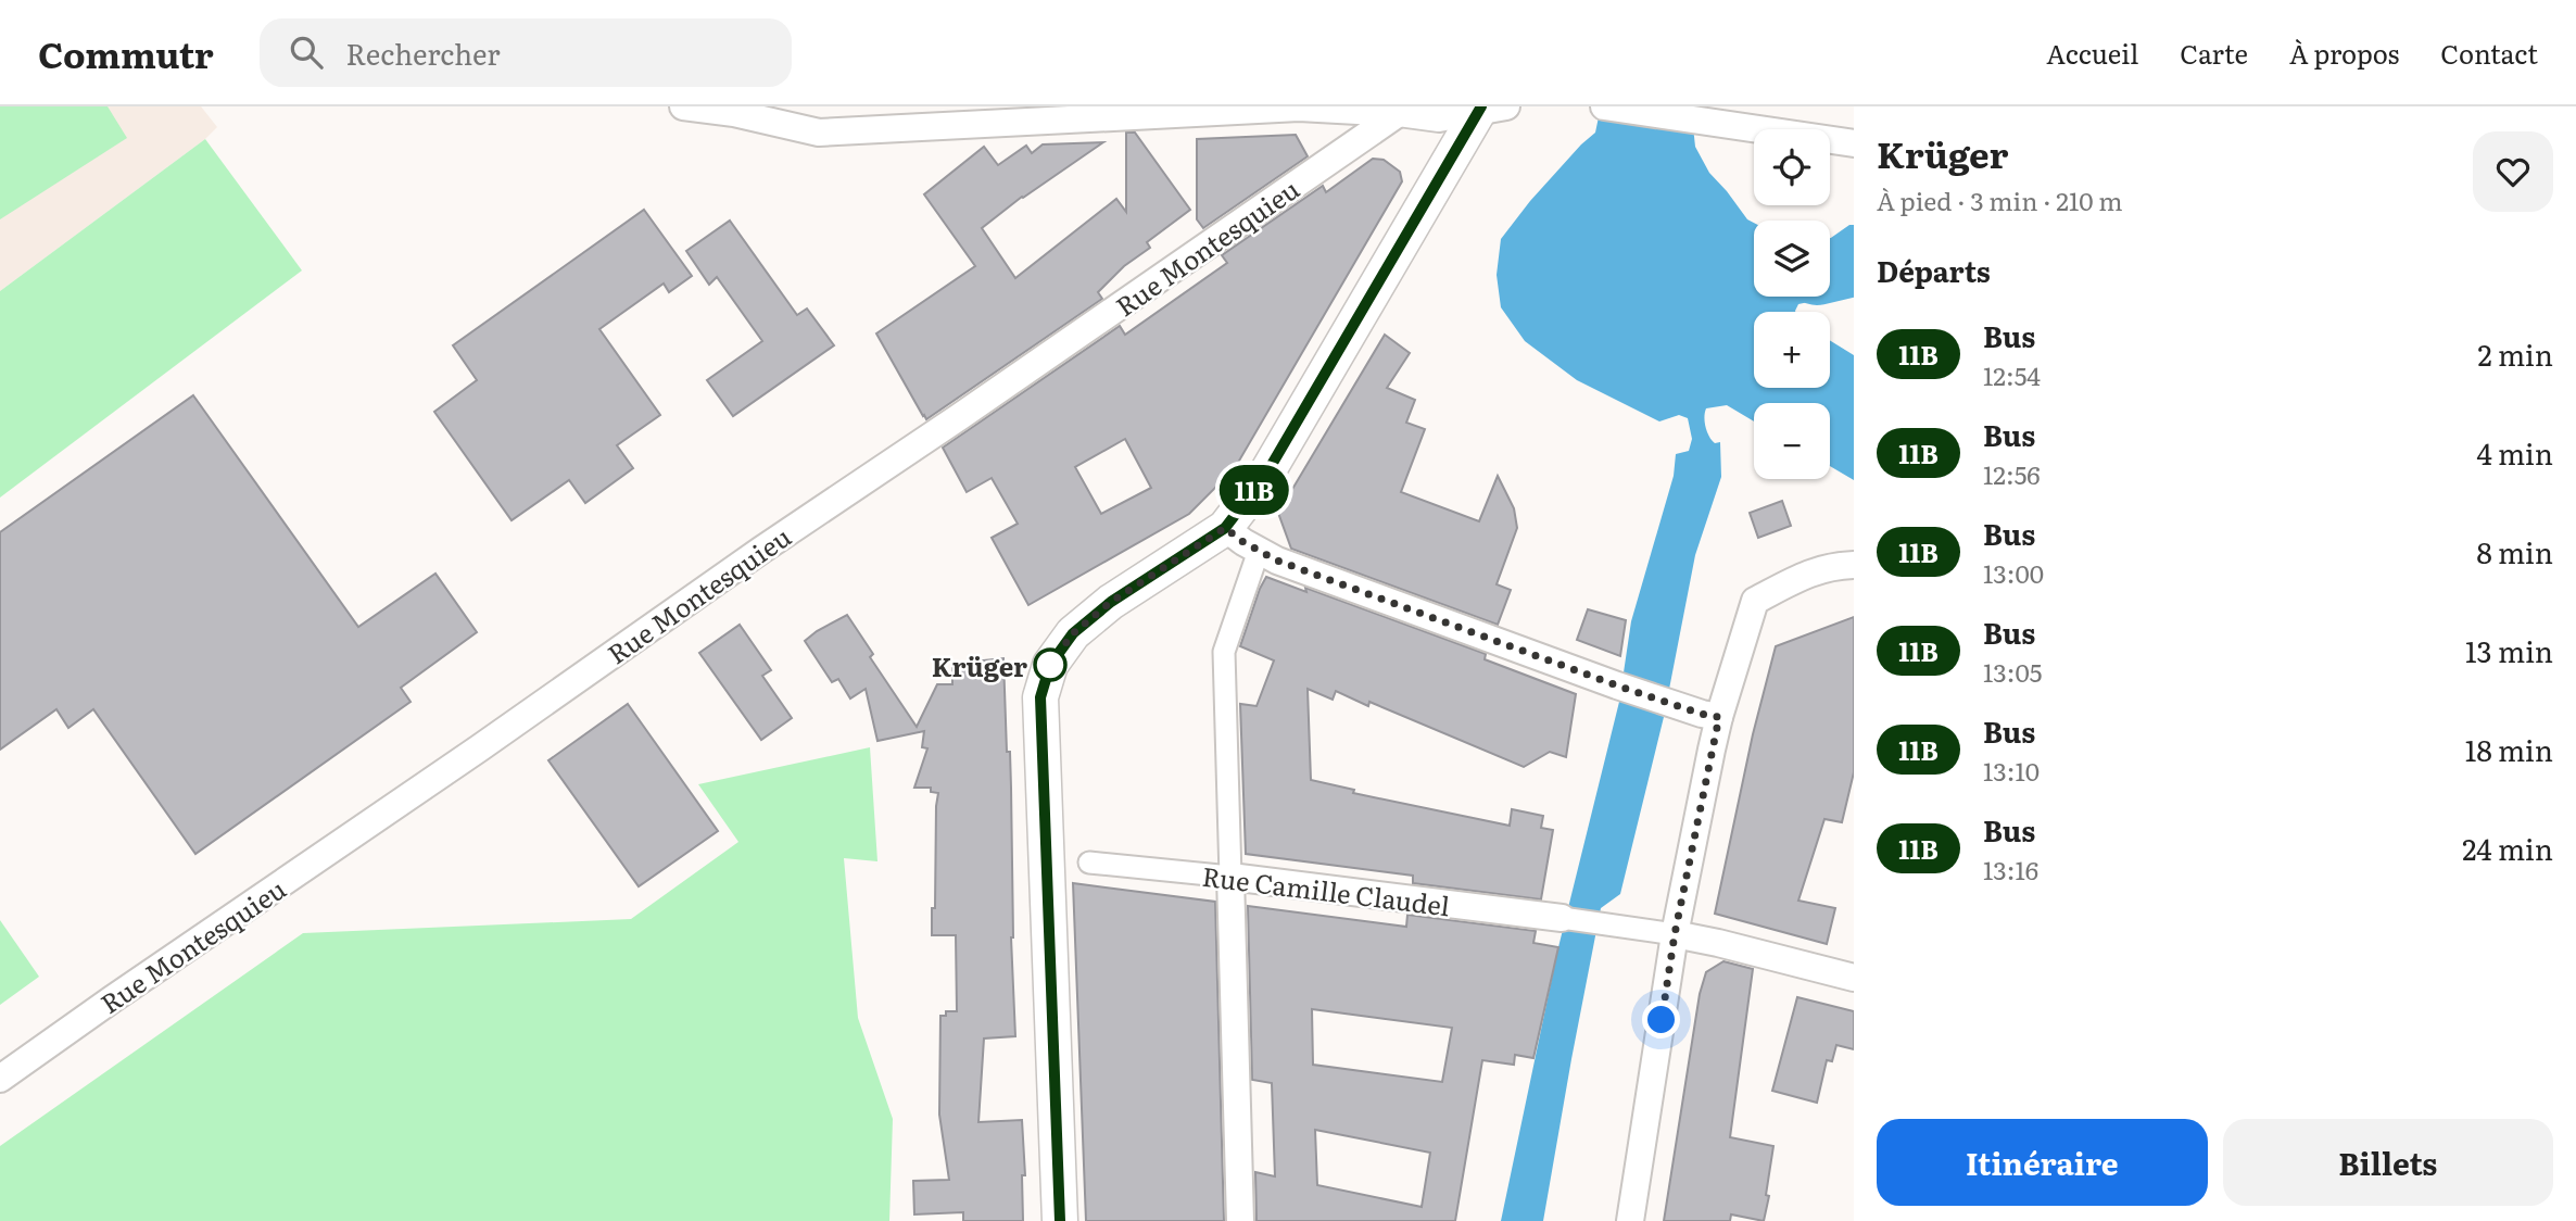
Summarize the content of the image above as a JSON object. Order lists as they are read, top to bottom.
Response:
{
  "streets": {
    "street": ["Rue Montesquieu", "Rue Camille Claudel"]
  },
  "places": ["Krüger"],
  "lines": ["bus line 11B"],
  "page": {
    "header": "Commutr",
    "search": "Rechercher",
    "nav": [
      "Accueil",
      "Carte",
      "À propos",
      "Contact"
    ],
    "on_map": "11B",
    "heading": [
      ["Krüger", "À pied · 3 min · 210 m"],
      "Départs"
    ],
    "map_buttons": ["+", "−"],
    "list": [
      {
        "mark": "11B",
        "name": "Bus",
        "note": "12:54",
        "value": "2 min"
      },
      {
        "mark": "11B",
        "name": "Bus",
        "note": "12:56",
        "value": "4 min"
      },
      {
        "mark": "11B",
        "name": "Bus",
        "note": "13:00",
        "value": "8 min"
      },
      {
        "mark": "11B",
        "name": "Bus",
        "note": "13:05",
        "value": "13 min"
      },
      {
        "mark": "11B",
        "name": "Bus",
        "note": "13:10",
        "value": "18 min"
      },
      {
        "mark": "11B",
        "name": "Bus",
        "note": "13:16",
        "value": "24 min"
      }
    ],
    "buttons": ["Itinéraire", "Billets"]
  }
}
